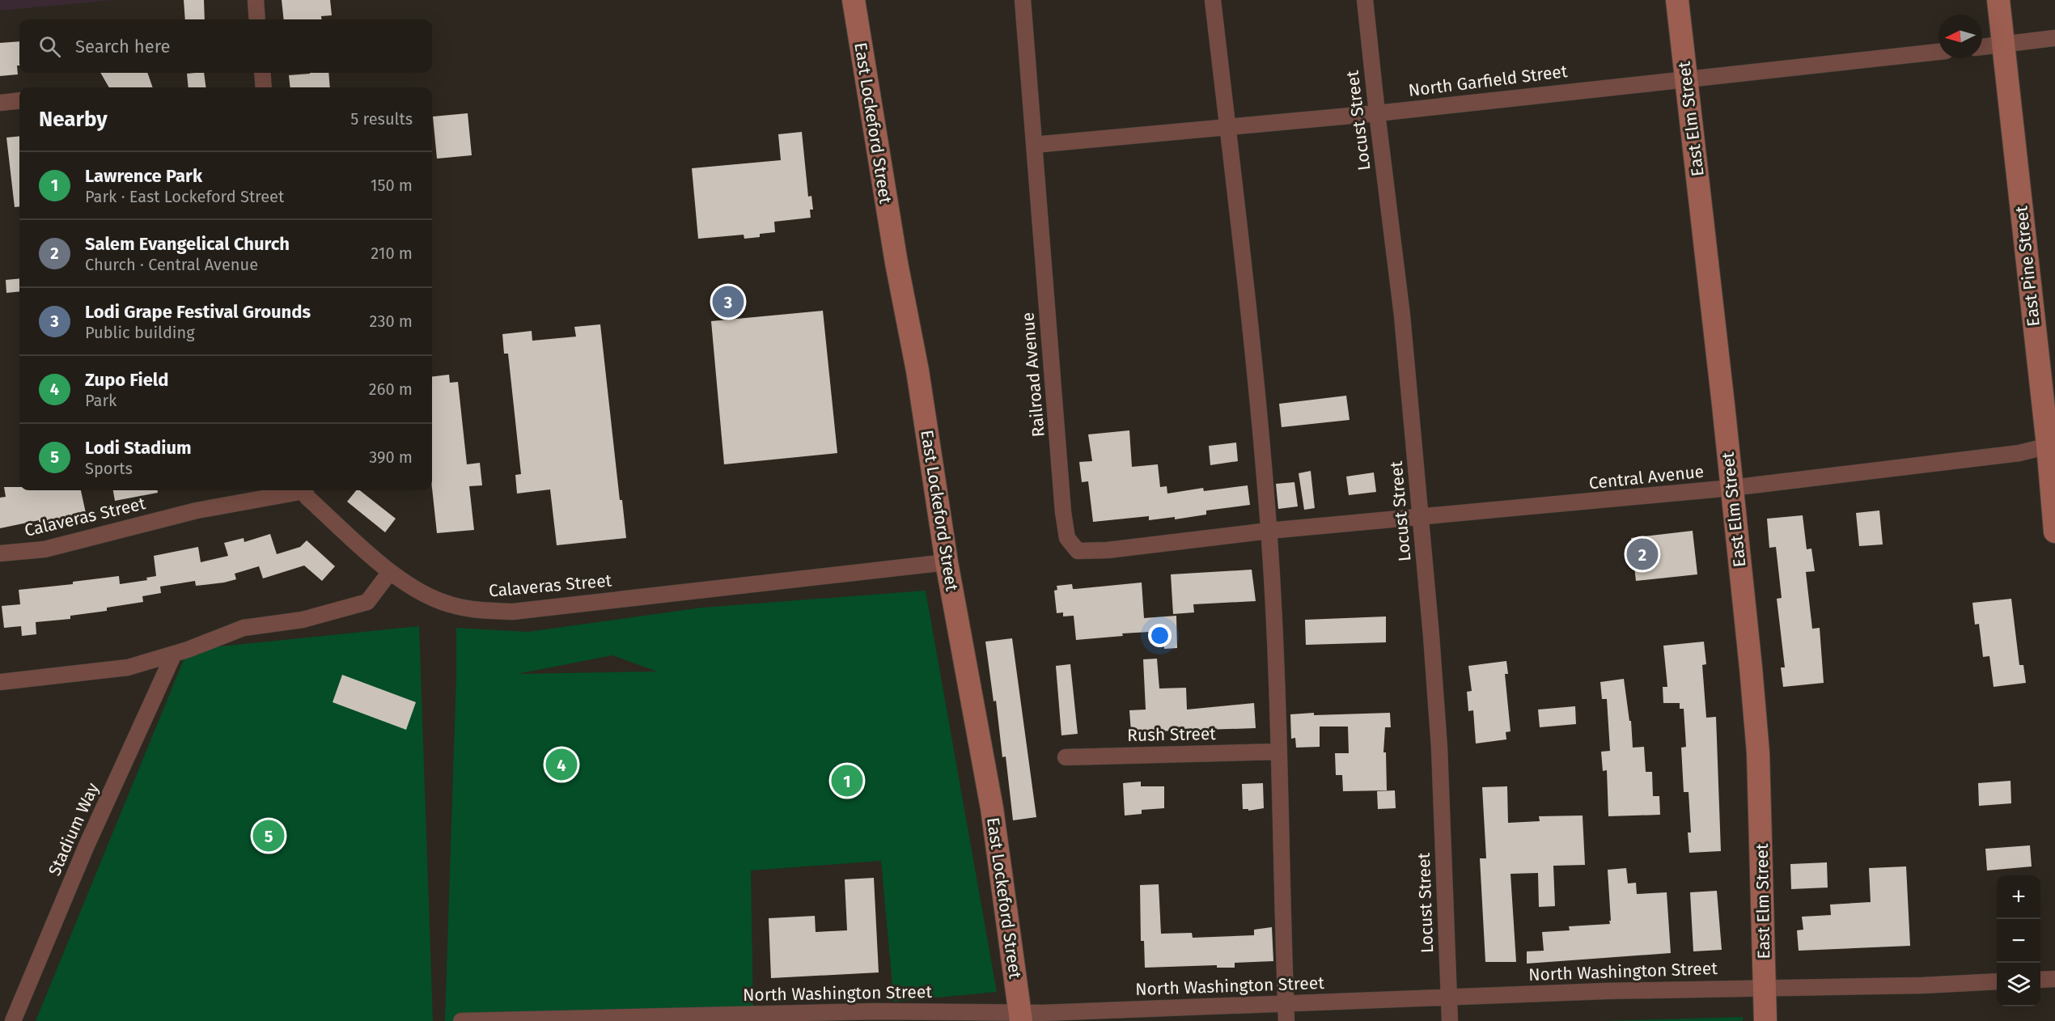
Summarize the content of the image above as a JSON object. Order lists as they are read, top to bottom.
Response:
{
  "streets": {
    "street": [
      "North Garfield Street",
      "East Elm Street",
      "Locust Street",
      "East Lockeford Street",
      "East Pine Street",
      "Railroad Avenue",
      "Central Avenue",
      "Calaveras Street",
      "Rush Street",
      "Stadium Way",
      "North Washington Street"
    ]
  },
  "crossings": [
    ["North Garfield Street", "East Elm Street"],
    ["North Garfield Street", "Locust Street"],
    ["North Garfield Street", "Railroad Avenue"],
    ["East Elm Street", "Central Avenue"],
    ["East Elm Street", "North Washington Street"],
    ["Locust Street", "Central Avenue"],
    ["Locust Street", "North Washington Street"],
    ["East Lockeford Street", "Calaveras Street"],
    ["East Lockeford Street", "North Washington Street"],
    ["East Pine Street", "Central Avenue"],
    ["Railroad Avenue", "Central Avenue"]
  ],
  "north": "left",
  "page": {
    "search": "Search here",
    "heading": ["Nearby", "5 results"],
    "list": [
      {
        "mark": "1",
        "name": "Lawrence Park",
        "note": "Park · East Lockeford Street",
        "value": "150 m"
      },
      {
        "mark": "2",
        "name": "Salem Evangelical Church",
        "note": "Church · Central Avenue",
        "value": "210 m"
      },
      {
        "mark": "3",
        "name": "Lodi Grape Festival Grounds",
        "note": "Public building",
        "value": "230 m"
      },
      {
        "mark": "4",
        "name": "Zupo Field",
        "note": "Park",
        "value": "260 m"
      },
      {
        "mark": "5",
        "name": "Lodi Stadium",
        "note": "Sports",
        "value": "390 m"
      }
    ],
    "pins": [
      "3",
      "2",
      "4",
      "1",
      "5"
    ],
    "map_buttons": ["+", "−"]
  }
}
